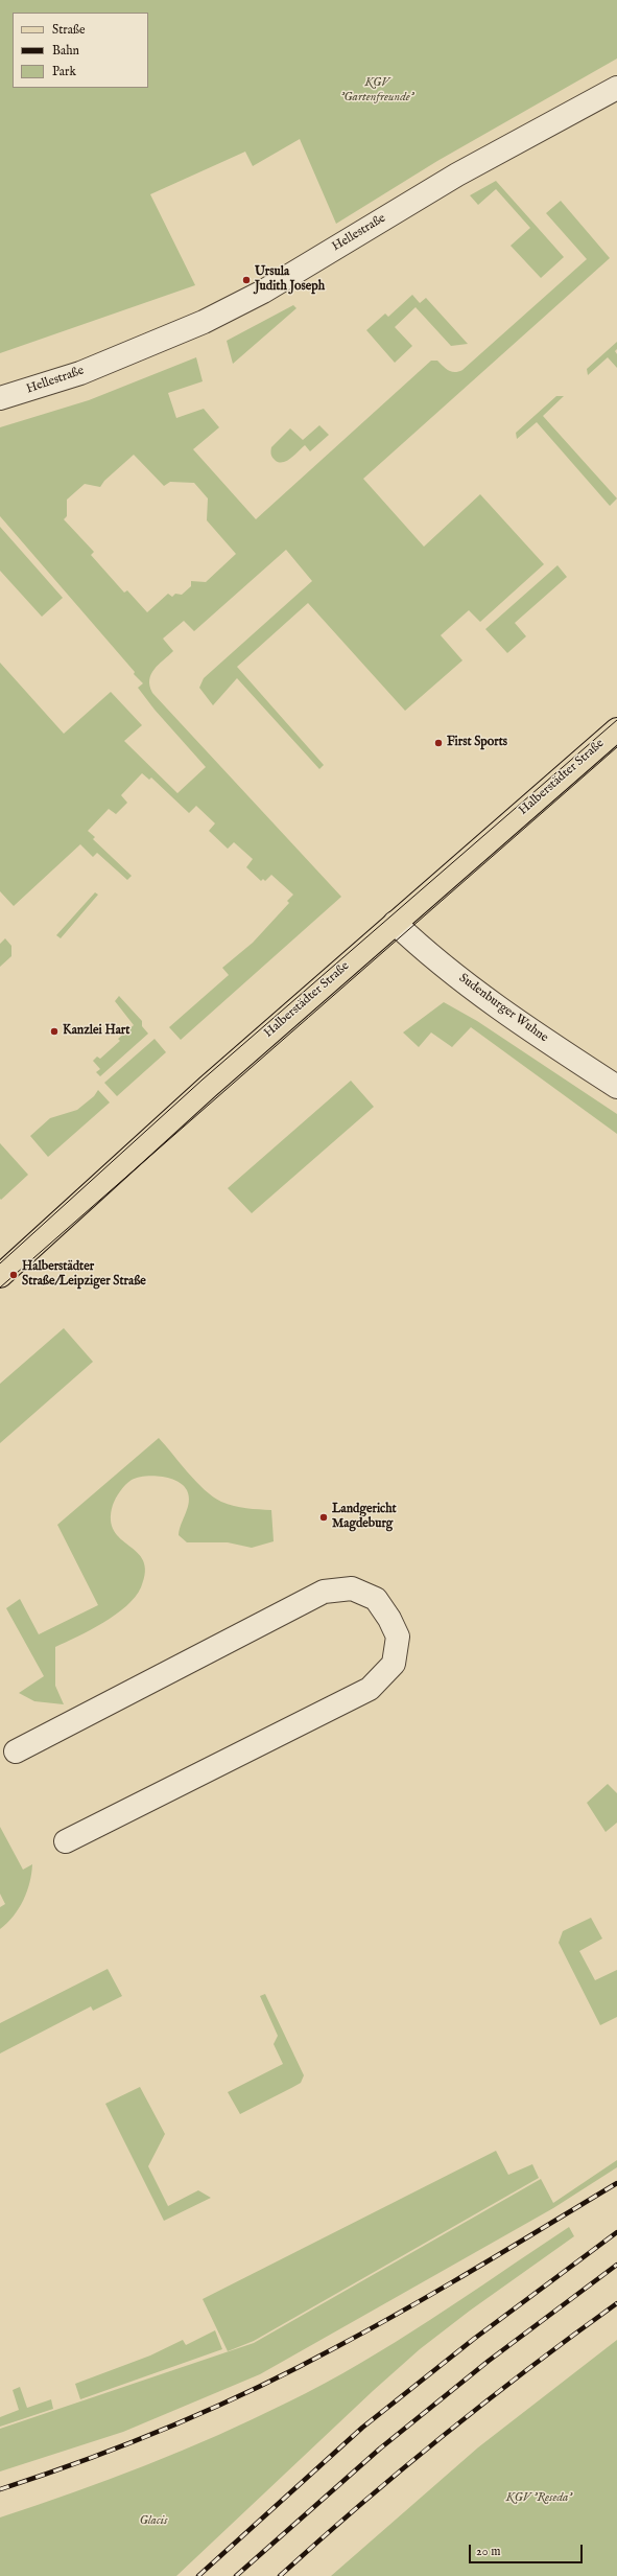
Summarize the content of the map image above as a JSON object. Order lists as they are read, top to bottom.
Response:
{
  "streets": {
    "main road": ["Halberstädter Straße"],
    "street": ["Hellestraße", "Sudenburger Wuhne"]
  },
  "crossings": [
    ["Halberstädter Straße", "Sudenburger Wuhne"]
  ],
  "parks": ["KGV 'Gartenfreunde'", "KGV 'Reseda'", "Glacis"],
  "places": [
    "Ursula Judith Joseph",
    "First Sports",
    "Kanzlei Hart",
    "Halberstädter Straße/Leipziger Straße",
    "Landgericht Magdeburg"
  ],
  "legend": ["Straße", "Bahn", "Park"],
  "scale_bar": "20 m"
}
